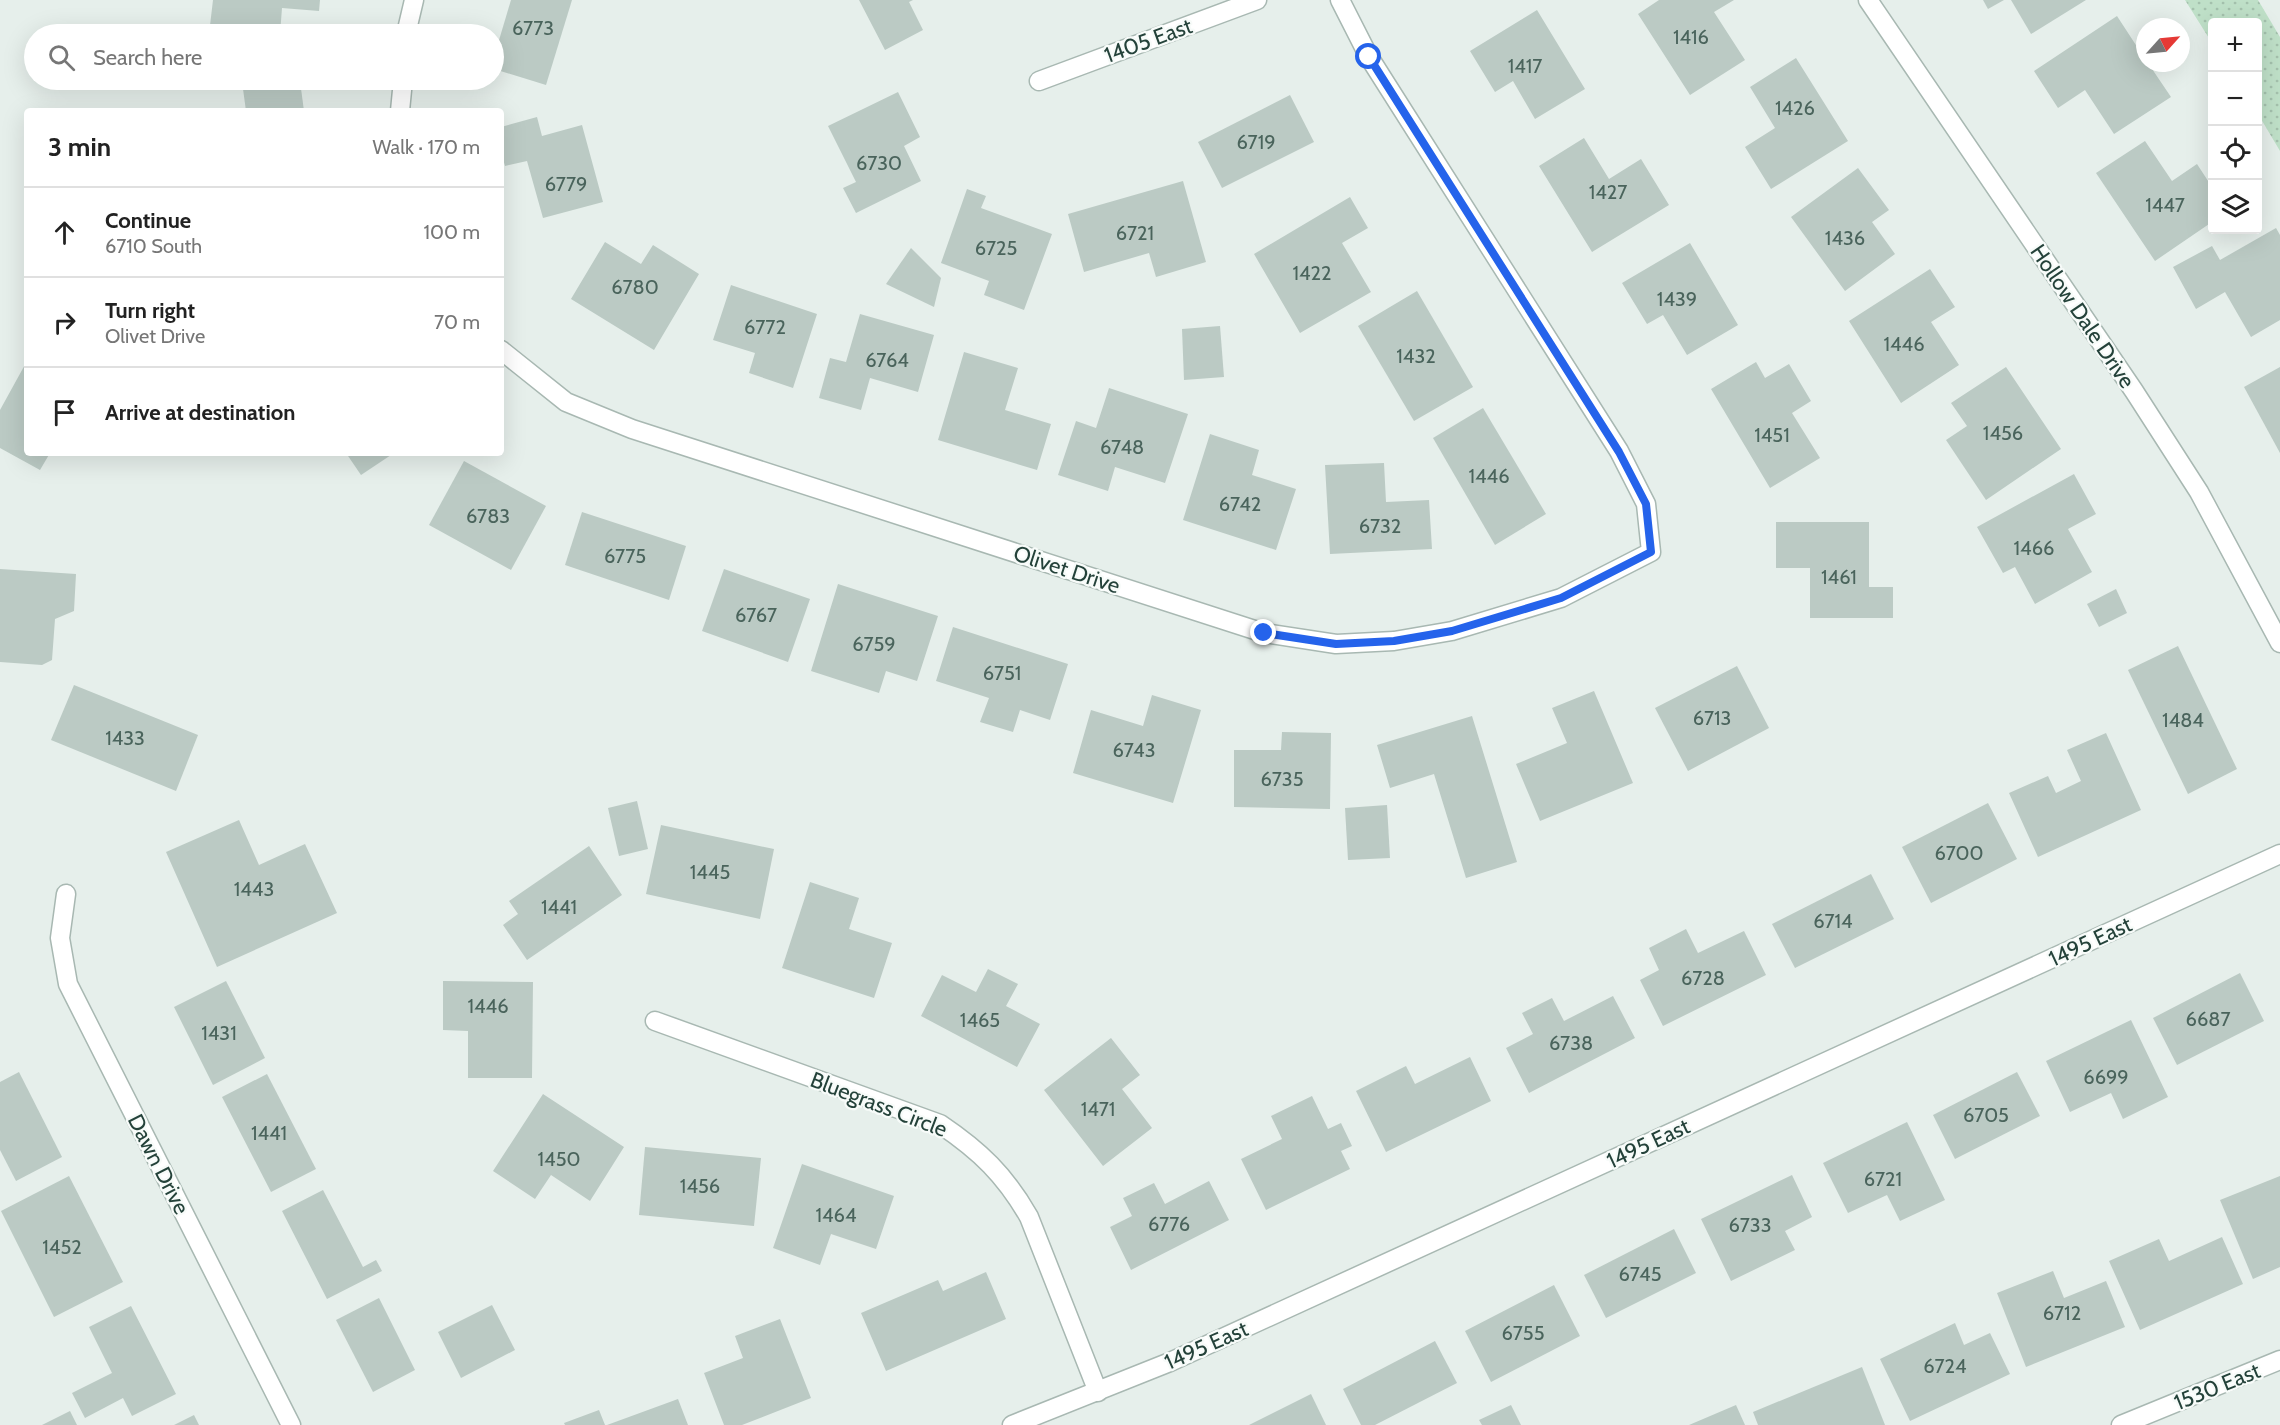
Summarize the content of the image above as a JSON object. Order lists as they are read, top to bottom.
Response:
{
  "streets": {
    "street": [
      "1405 East",
      "Hollow Dale Drive",
      "Olivet Drive",
      "1495 East",
      "Bluegrass Circle",
      "Dawn Drive",
      "1530 East"
    ]
  },
  "crossings": [
    ["1495 East", "Bluegrass Circle"]
  ],
  "house_numbers": [
    "6773",
    "1416",
    "1417",
    "1426",
    "6719",
    "6730",
    "6779",
    "1427",
    "1447",
    "6721",
    "1436",
    "6725",
    "1422",
    "6780",
    "1439",
    "6772",
    "1446",
    "1432",
    "6764",
    "1456",
    "1451",
    "6748",
    "1446",
    "6742",
    "6783",
    "6732",
    "1466",
    "6775",
    "1461",
    "6767",
    "6759",
    "6751",
    "6713",
    "1484",
    "1433",
    "6743",
    "6735",
    "6700",
    "1445",
    "1443",
    "1441",
    "6714",
    "6728",
    "1446",
    "6687",
    "1465",
    "1431",
    "6738",
    "6699",
    "1471",
    "6705",
    "1441",
    "1450",
    "6721",
    "1456",
    "1464",
    "6776",
    "6733",
    "1452",
    "6745",
    "6712",
    "6755",
    "6724"
  ],
  "north": "top right",
  "page": {
    "map_buttons": ["+", "−"],
    "search": "Search here",
    "heading": ["3 min", "Walk · 170 m"],
    "list": [
      ["Continue", "6710 South", "100 m"],
      ["Turn right", "Olivet Drive", "70 m"],
      "Arrive at destination"
    ]
  }
}
